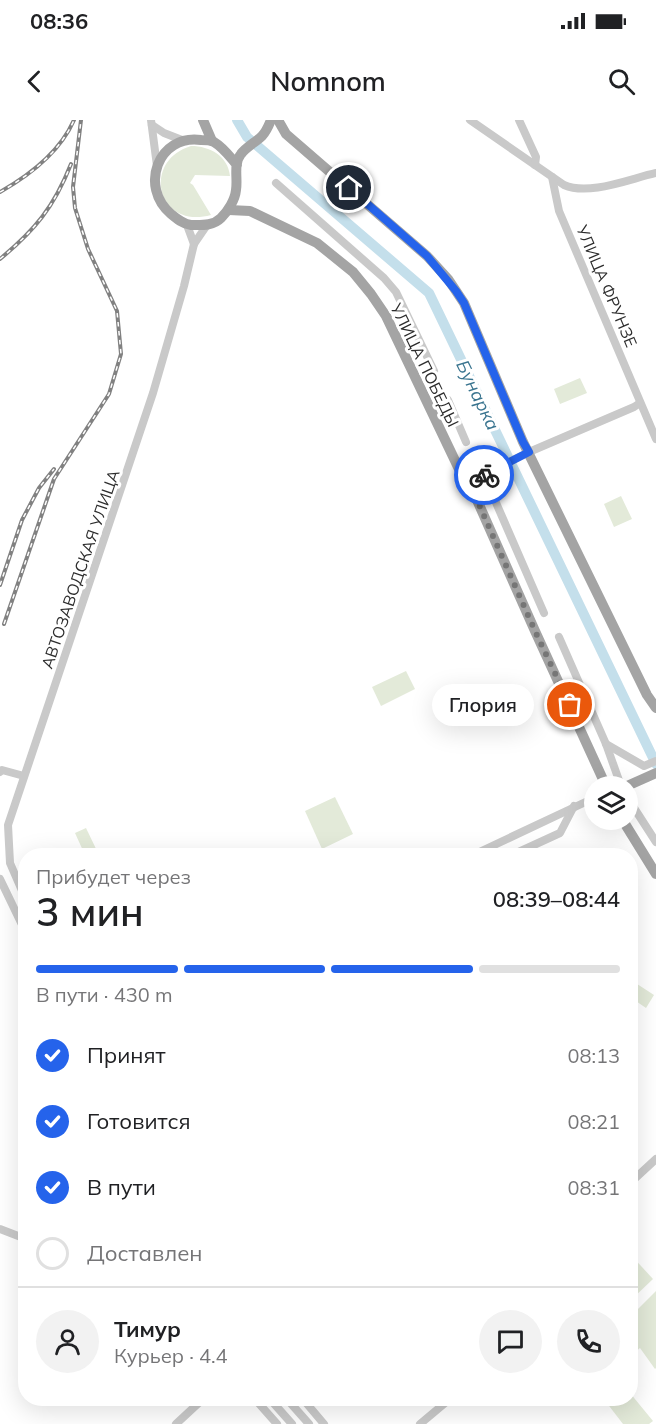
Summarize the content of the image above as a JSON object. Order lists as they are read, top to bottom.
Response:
{
  "streets": {
    "main road": ["УЛИЦА ПОБЕДЫ"],
    "street": ["УЛИЦА ФРУНЗЕ", "АВТОЗАВОДСКАЯ УЛИЦА"]
  },
  "water": ["Бунарка"],
  "places": ["Глория"],
  "page": {
    "status": "08:36",
    "header": "Nomnom",
    "bubble": "Глория",
    "heading": ["3 мин", "Прибудет через", "08:39–08:44"],
    "panel": ["Тимур", "Курьер · 4.4"],
    "bar": "В пути · 430 m",
    "list": [
      ["Принят", "08:13"],
      ["Готовится", "08:21"],
      ["В пути", "08:31"],
      "Доставлен"
    ]
  }
}
